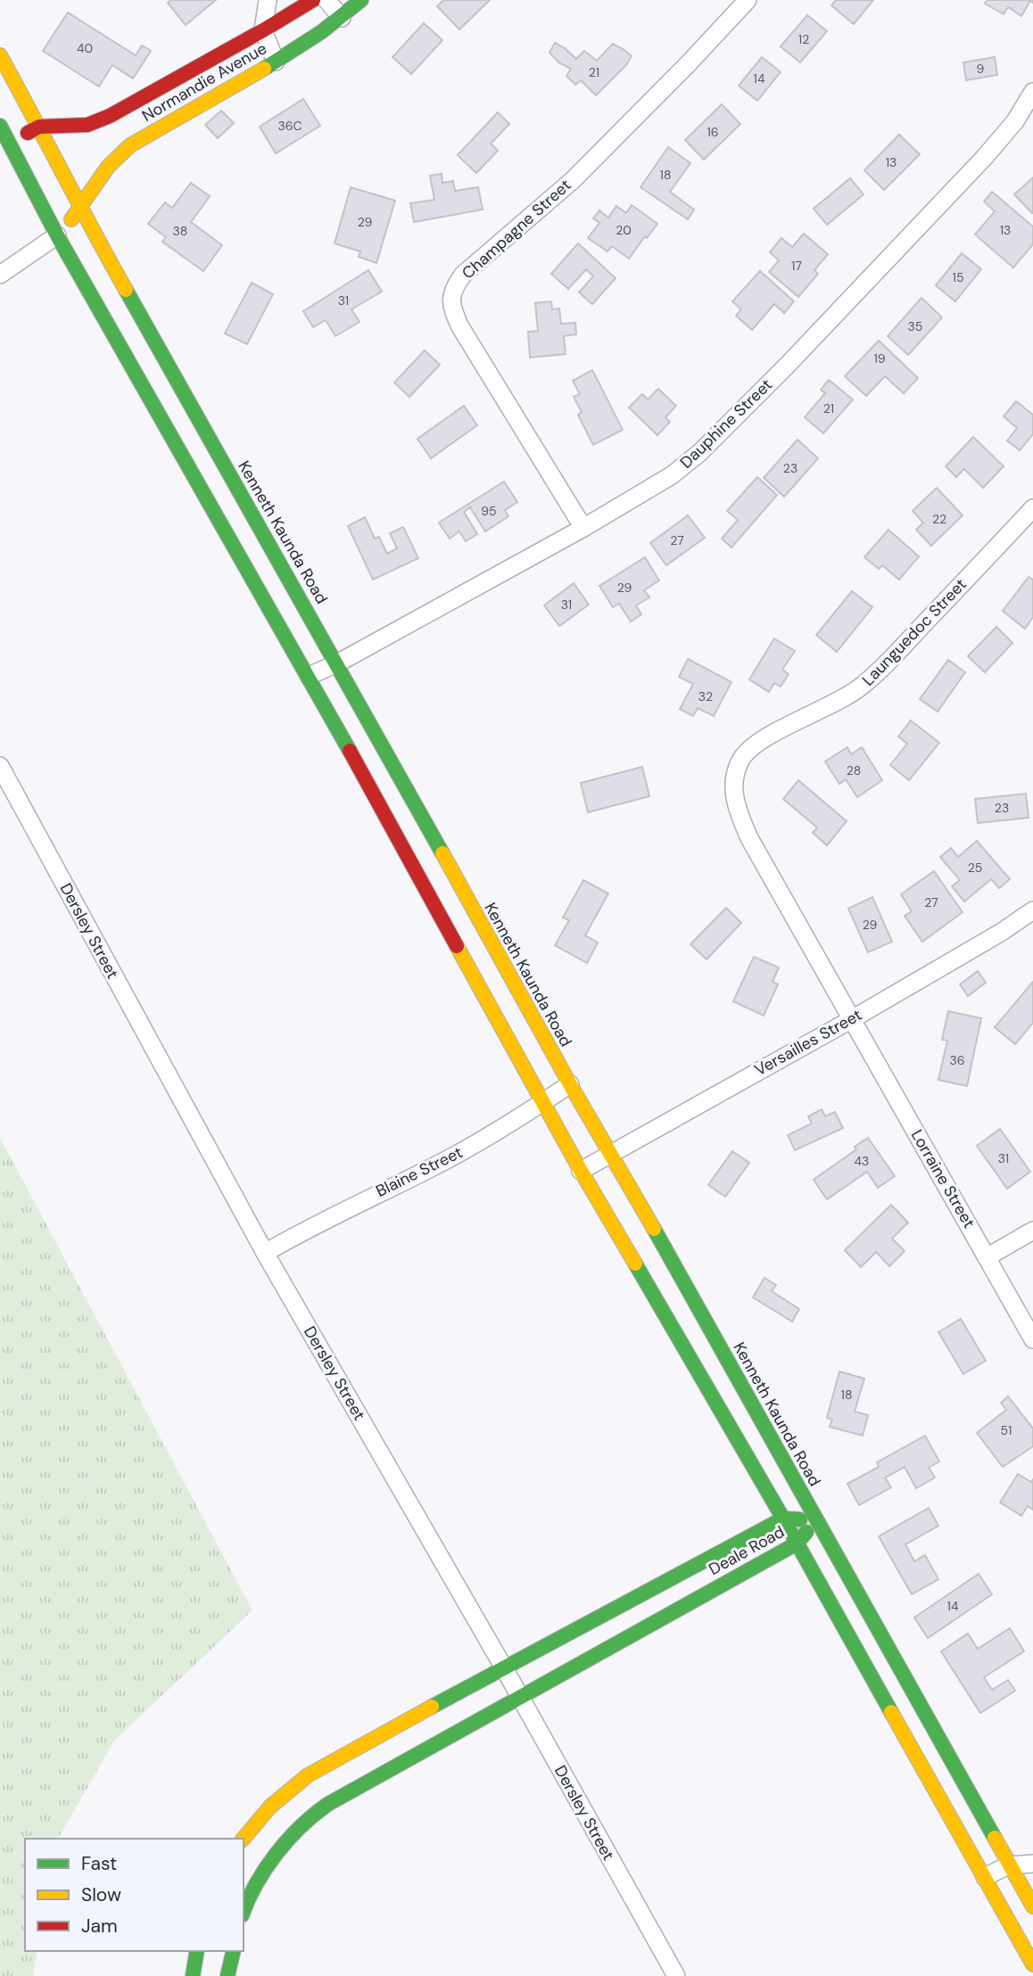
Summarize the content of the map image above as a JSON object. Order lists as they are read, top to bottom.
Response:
{
  "streets": {
    "main road": ["Normandie Avenue", "Kenneth Kaunda Road", "Deale Road"],
    "street": [
      "Champagne Street",
      "Dauphine Street",
      "Launguedoc Street",
      "Dersley Street",
      "Versailles Street",
      "Blaine Street",
      "Lorraine Street"
    ]
  },
  "crossings": [
    ["Normandie Avenue", "Kenneth Kaunda Road"],
    ["Champagne Street", "Dauphine Street"],
    ["Dauphine Street", "Kenneth Kaunda Road"],
    ["Kenneth Kaunda Road", "Versailles Street"],
    ["Kenneth Kaunda Road", "Blaine Street"],
    ["Kenneth Kaunda Road", "Deale Road"],
    ["Launguedoc Street", "Versailles Street"],
    ["Launguedoc Street", "Lorraine Street"],
    ["Dersley Street", "Blaine Street"],
    ["Dersley Street", "Deale Road"],
    ["Versailles Street", "Lorraine Street"]
  ],
  "house_numbers": [
    "12",
    "40",
    "9",
    "21",
    "14",
    "36C",
    "16",
    "13",
    "18",
    "29",
    "20",
    "13",
    "38",
    "17",
    "15",
    "31",
    "35",
    "19",
    "21",
    "23",
    "95",
    "22",
    "27",
    "29",
    "31",
    "32",
    "28",
    "23",
    "25",
    "27",
    "29",
    "36",
    "31",
    "43",
    "18",
    "51",
    "14"
  ],
  "legend": ["Fast", "Slow", "Jam"]
}
